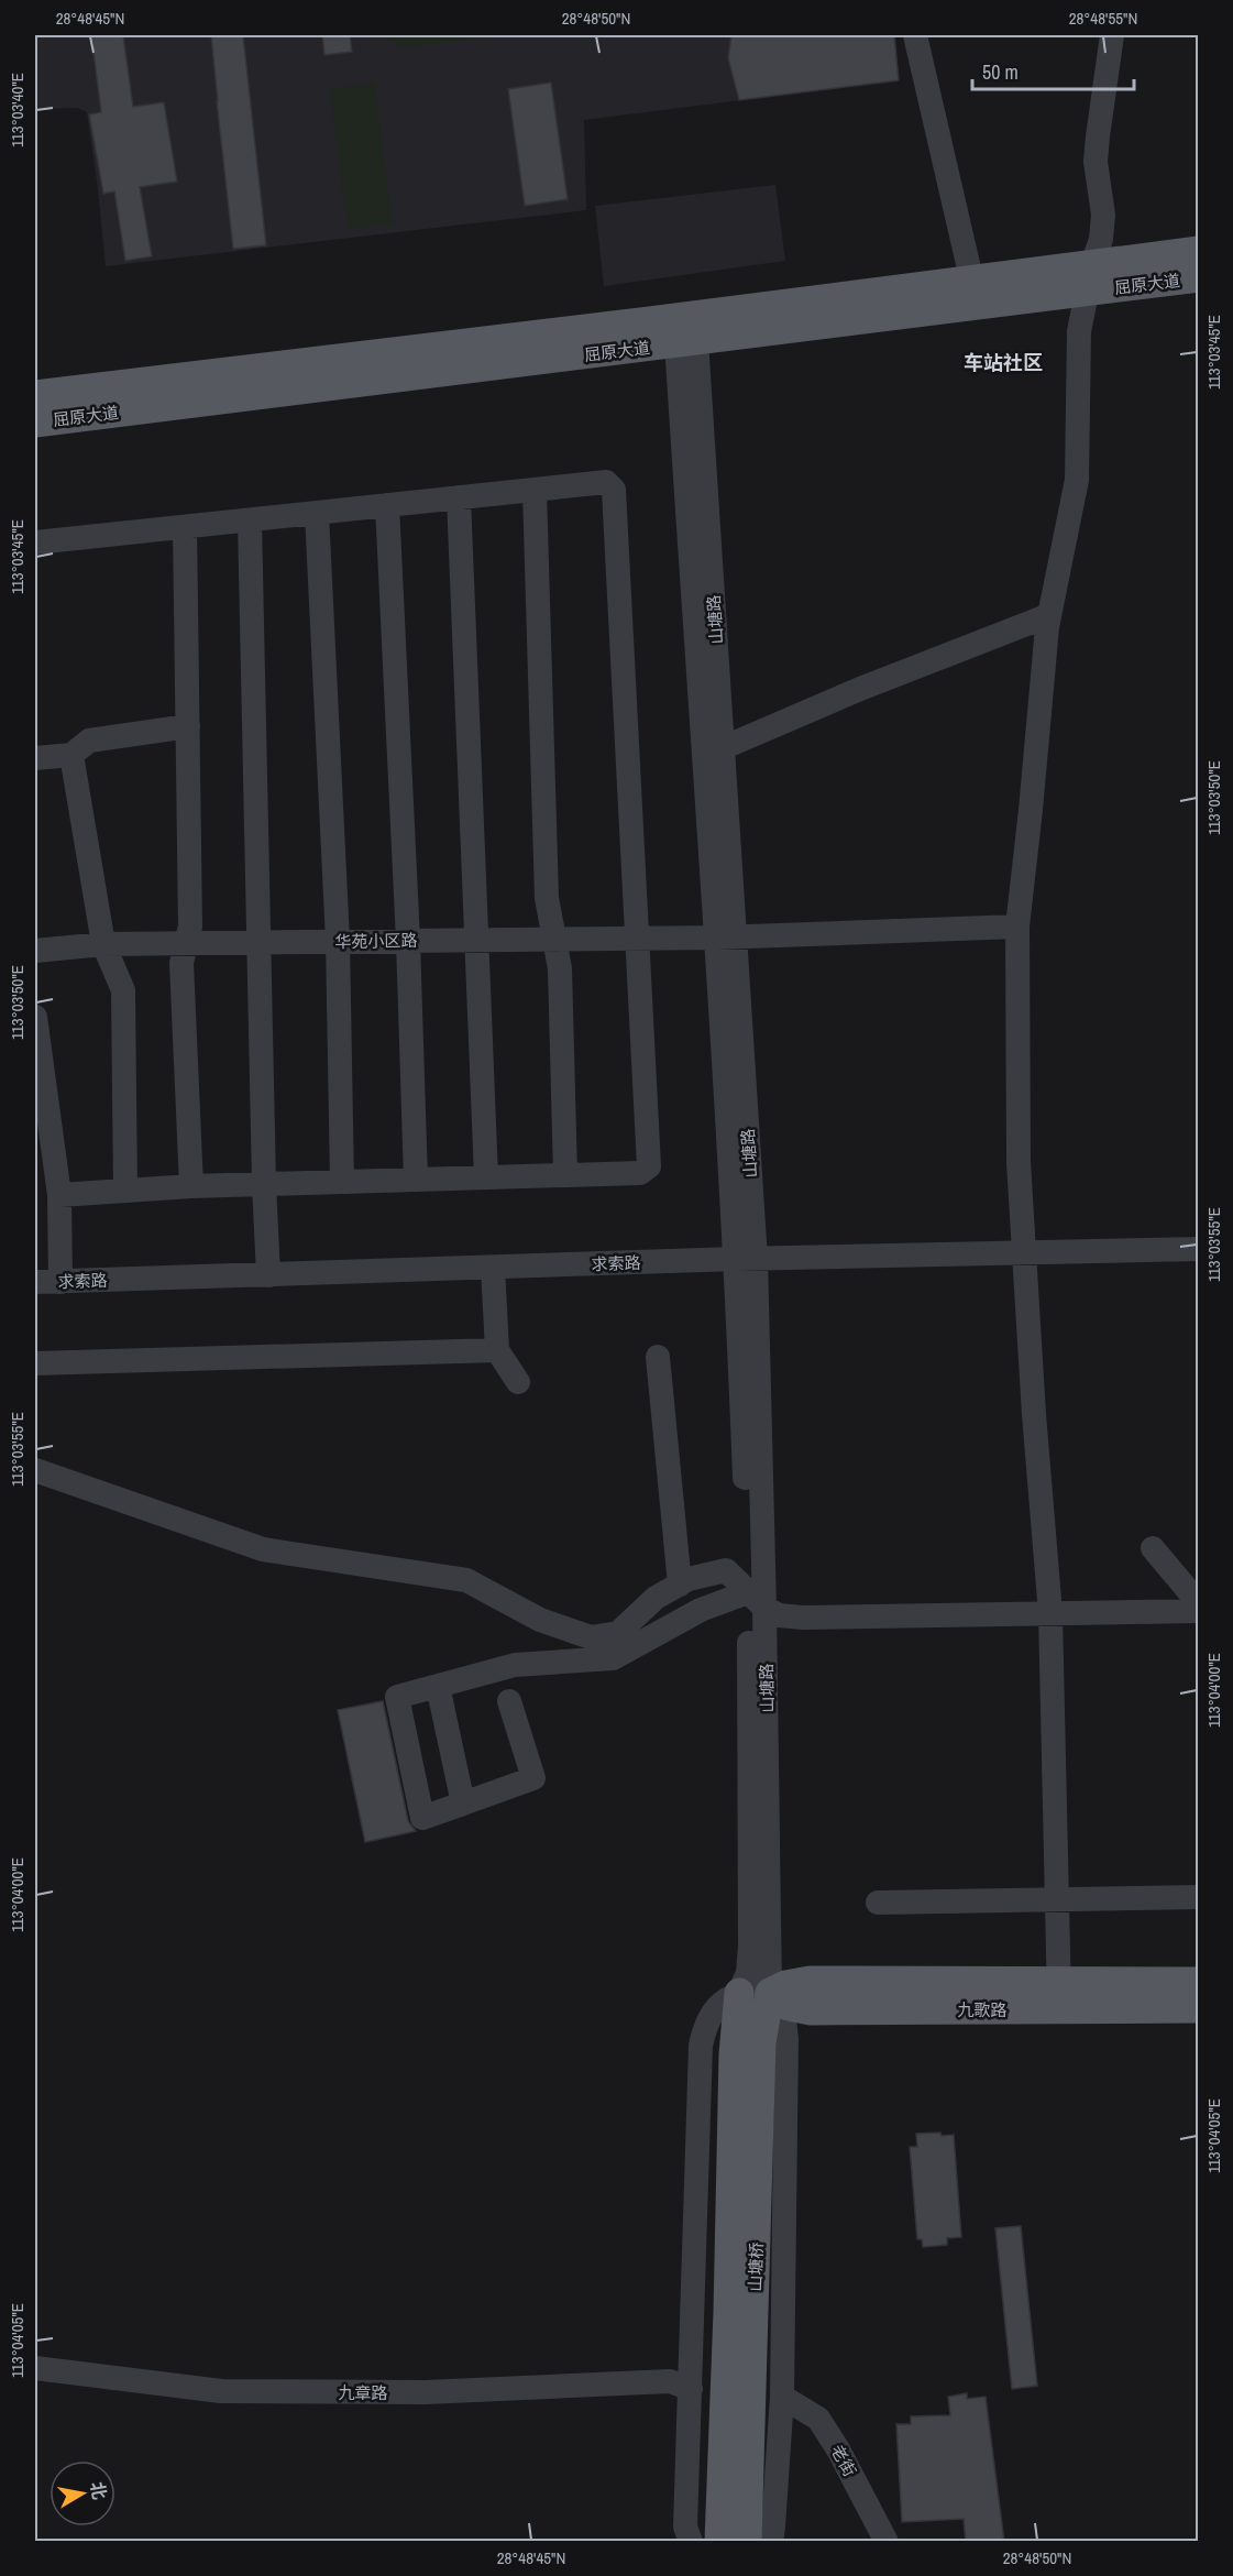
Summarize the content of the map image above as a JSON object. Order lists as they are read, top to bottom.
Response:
{
  "streets": {
    "main road": ["屈原大道", "九歌路", "山塘桥"],
    "street": [
      "山塘路",
      "华苑小区路",
      "求索路",
      "九章路",
      "老街"
    ]
  },
  "crossings": [
    ["屈原大道", "山塘路"],
    ["山塘路", "华苑小区路"],
    ["山塘路", "求索路"],
    ["山塘路", "九歌路"],
    ["山塘路", "山塘桥"],
    ["九歌路", "山塘桥"]
  ],
  "districts": ["车站社区"],
  "scale_bar": "50 m",
  "north": "right",
  "coordinates": [
    "28°48'45\"N",
    "28°48'50\"N",
    "28°48'55\"N",
    "113°03'40\"E",
    "113°03'45\"E",
    "113°03'50\"E",
    "113°03'55\"E",
    "113°04'00\"E",
    "113°04'05\"E"
  ]
}
